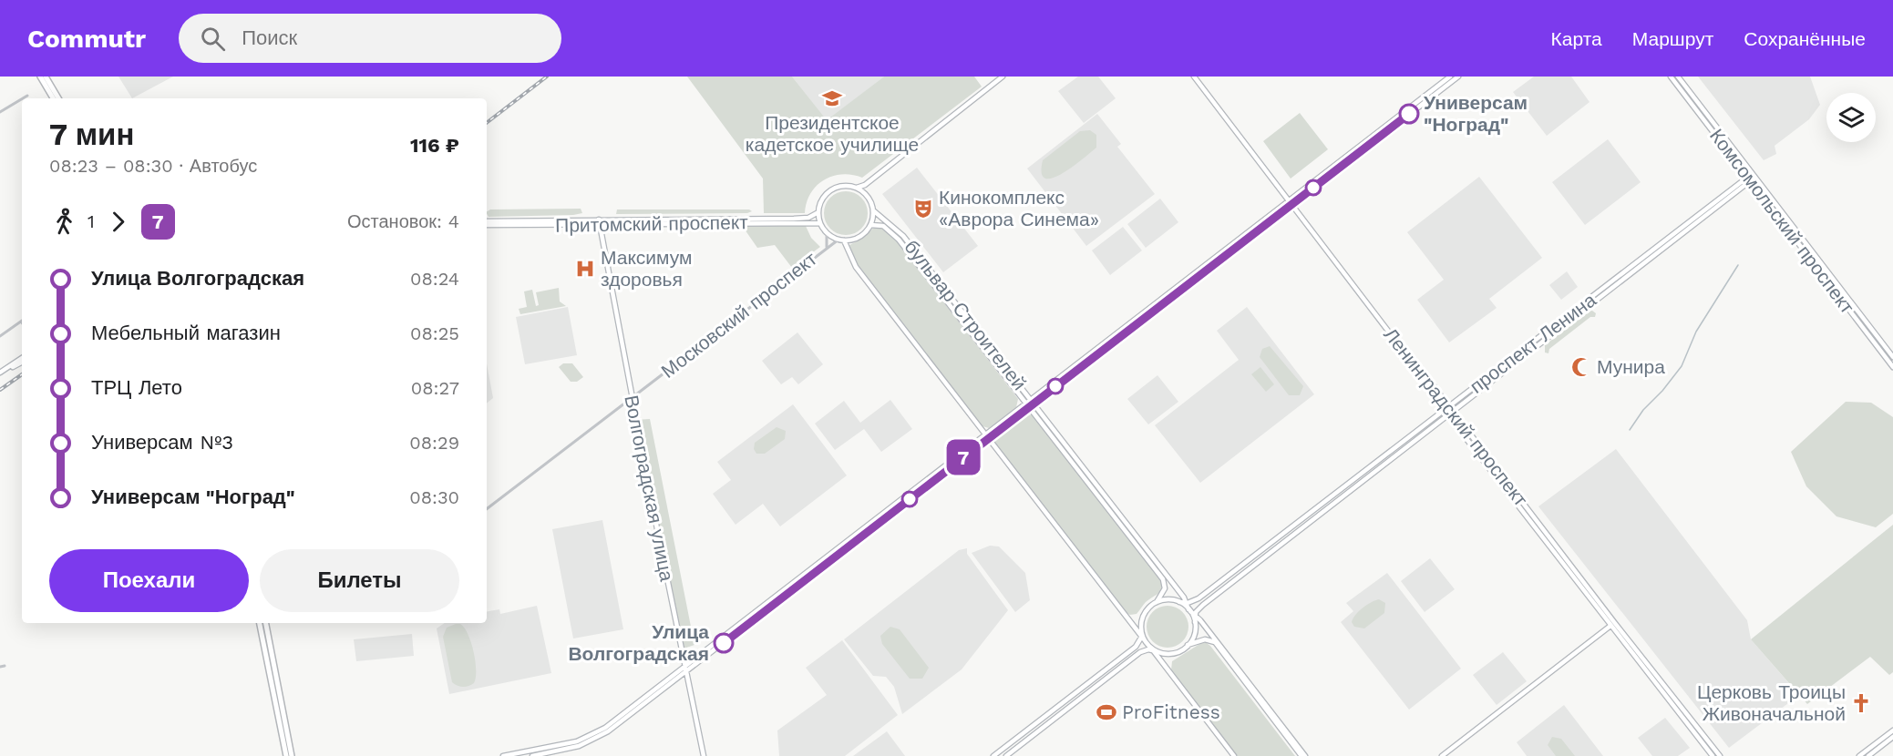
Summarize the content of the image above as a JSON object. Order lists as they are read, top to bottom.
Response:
{
  "streets": {
    "main road": [
      "Комсомольский проспект",
      "Притомский проспект",
      "бульвар Строителей",
      "проспект Ленина",
      "Ленинградский проспект",
      "Волгоградская улица"
    ],
    "street": ["Московский проспект"]
  },
  "crossings": [
    ["Комсомольский проспект", "проспект Ленина"],
    ["Притомский проспект", "Московский проспект"],
    ["Притомский проспект", "бульвар Строителей"],
    ["Притомский проспект", "Волгоградская улица"],
    ["Московский проспект", "бульвар Строителей"],
    ["Московский проспект", "Волгоградская улица"],
    ["бульвар Строителей", "проспект Ленина"],
    ["проспект Ленина", "Ленинградский проспект"]
  ],
  "places": {
    "school or university": ["Президентское кадетское училище"],
    "other": ["Универсам \"Ноград\"", "Улица Волгоградская"],
    "theatre": ["Кинокомплекс «Аврора Синема»"],
    "hospital": ["Максимум здоровья"],
    "mosque": ["Мунира"],
    "church": ["Церковь Троицы Живоначальной"],
    "sports": ["ProFitness"]
  },
  "lines": ["bus line 7"],
  "page": {
    "header": "Commutr",
    "search": "Поиск",
    "nav": ["Карта", "Маршрут", "Сохранённые"],
    "on_map": "7",
    "heading": ["7 мин", "08:23 – 08:30 · Автобус", "116 ₽"],
    "legs": ["1", "7", "Остановок: 4"],
    "list": [
      {
        "name": "Улица Волгоградская",
        "value": "08:24"
      },
      {
        "name": "Мебельный магазин",
        "value": "08:25"
      },
      {
        "name": "ТРЦ Лето",
        "value": "08:27"
      },
      {
        "name": "Универсам №3",
        "value": "08:29"
      },
      {
        "name": "Универсам \"Ноград\"",
        "value": "08:30"
      }
    ],
    "buttons": ["Поехали", "Билеты"]
  }
}
